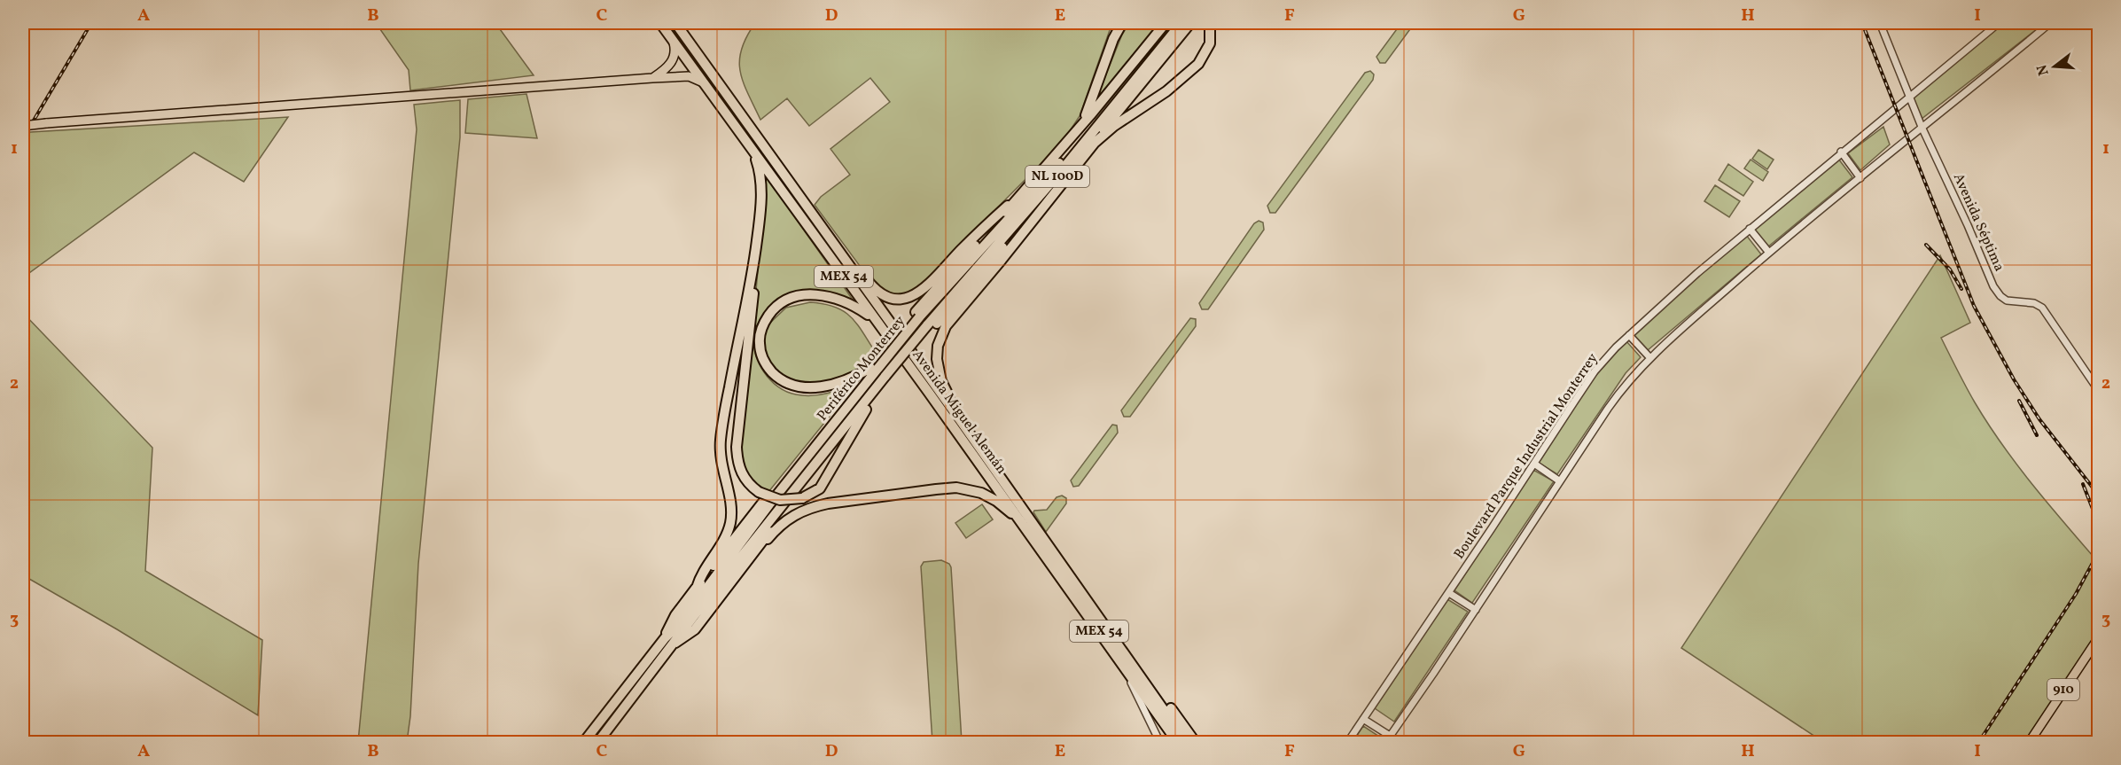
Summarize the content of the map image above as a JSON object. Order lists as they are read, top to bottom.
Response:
{
  "streets": {
    "highway": [
      "NL 100D",
      "MEX 54",
      "Periférico Monterrey",
      "Avenida Miguel Alemán"
    ],
    "main road": ["910"],
    "street": ["Avenida Séptima", "Boulevard Parque Industrial Monterrey"]
  },
  "crossings": [
    ["Avenida Séptima", "Boulevard Parque Industrial Monterrey"]
  ],
  "north": "left",
  "grid": {
    "columns": [
      "A",
      "B",
      "C",
      "D",
      "E",
      "F",
      "G",
      "H",
      "I"
    ],
    "rows": ["1", "2", "3"]
  }
}
